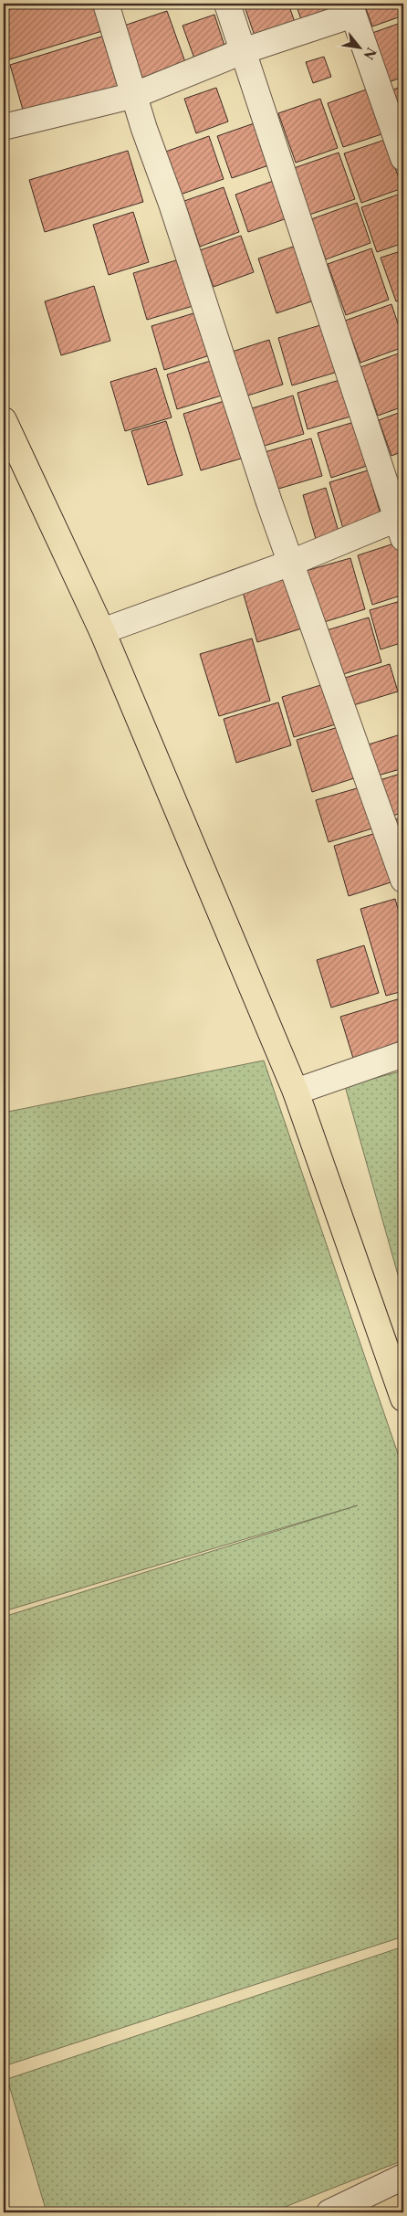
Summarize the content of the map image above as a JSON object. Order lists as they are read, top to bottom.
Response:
{
  "north": "bottom right"
}
